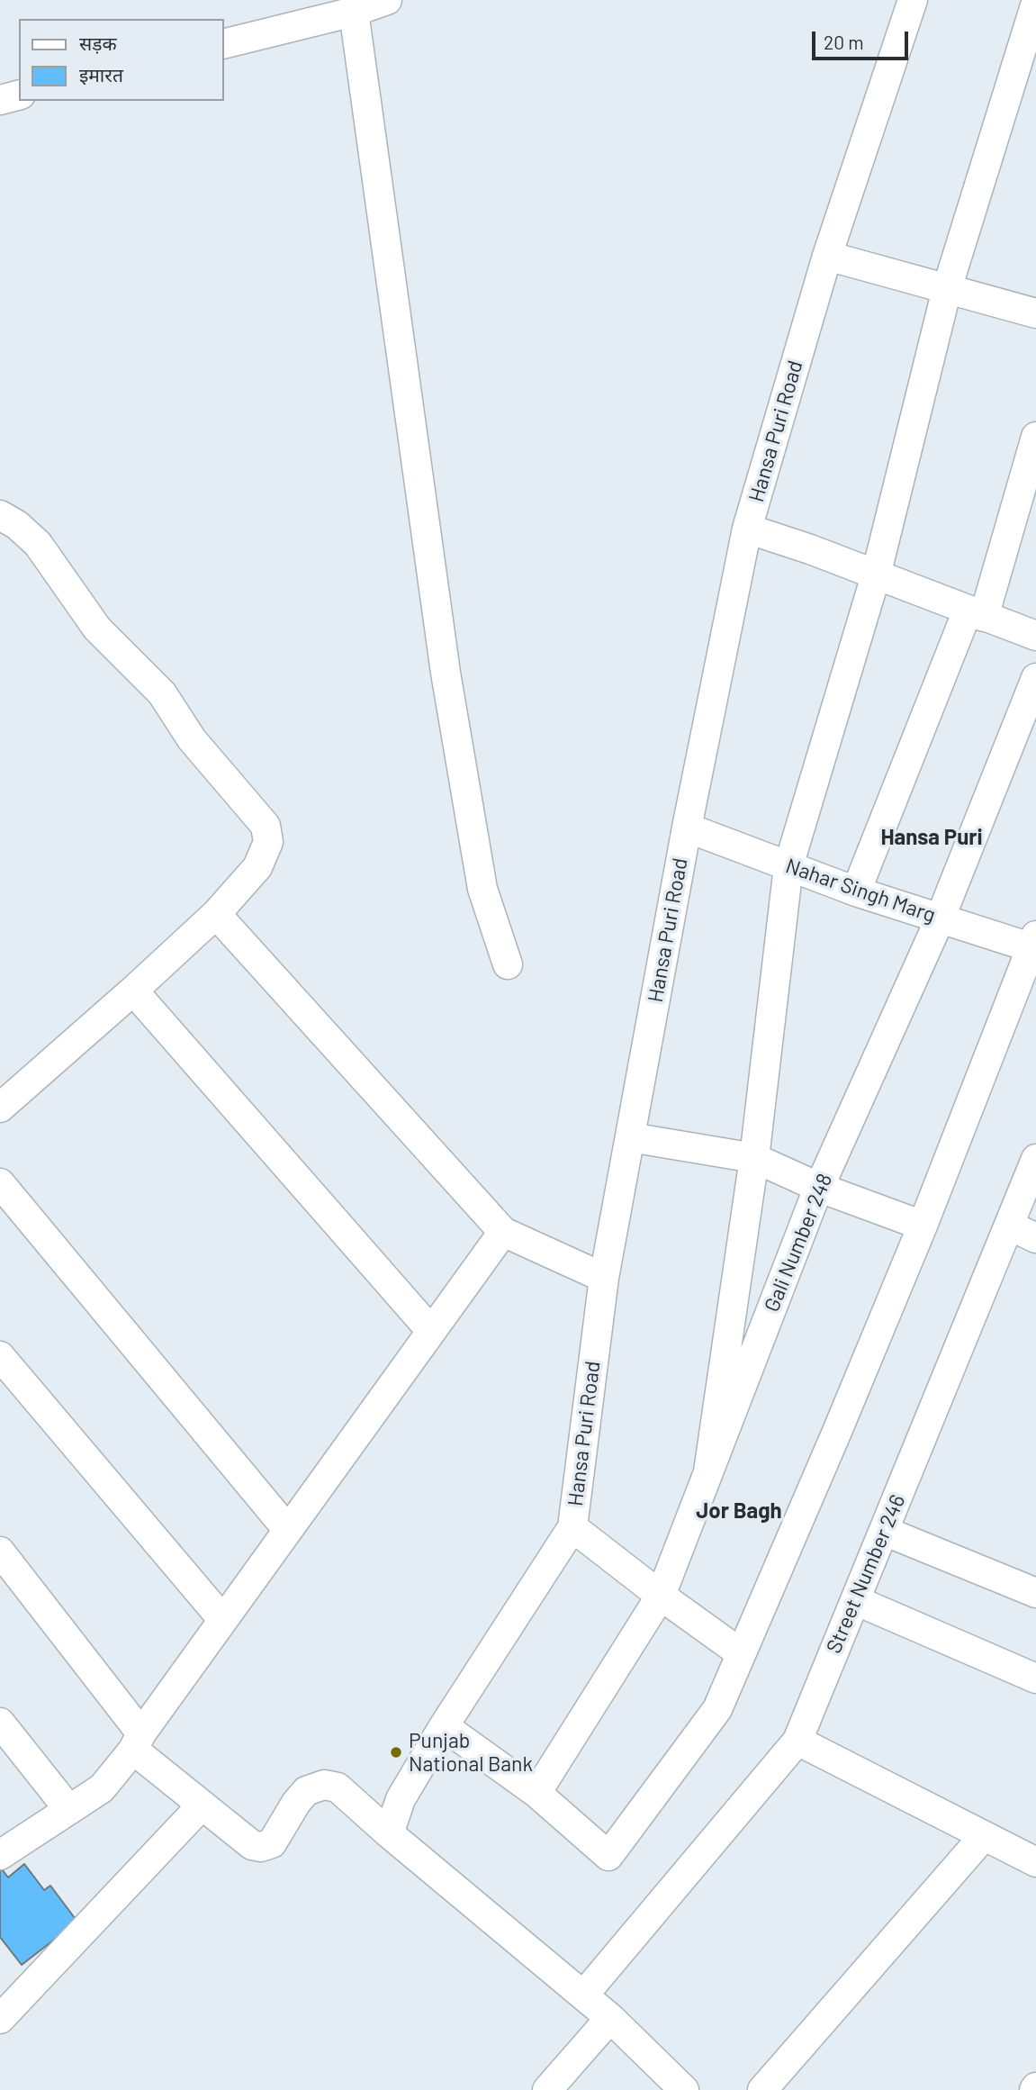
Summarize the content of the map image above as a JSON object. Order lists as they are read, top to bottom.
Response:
{
  "streets": {
    "street": [
      "Hansa Puri Road",
      "Nahar Singh Marg",
      "Gali Number 248",
      "Street Number 246"
    ]
  },
  "crossings": [
    ["Hansa Puri Road", "Nahar Singh Marg"],
    ["Nahar Singh Marg", "Gali Number 248"]
  ],
  "districts": ["Hansa Puri", "Jor Bagh"],
  "places": ["Punjab National Bank"],
  "legend": ["सड़क", "इमारत"],
  "scale_bar": "20 m"
}
